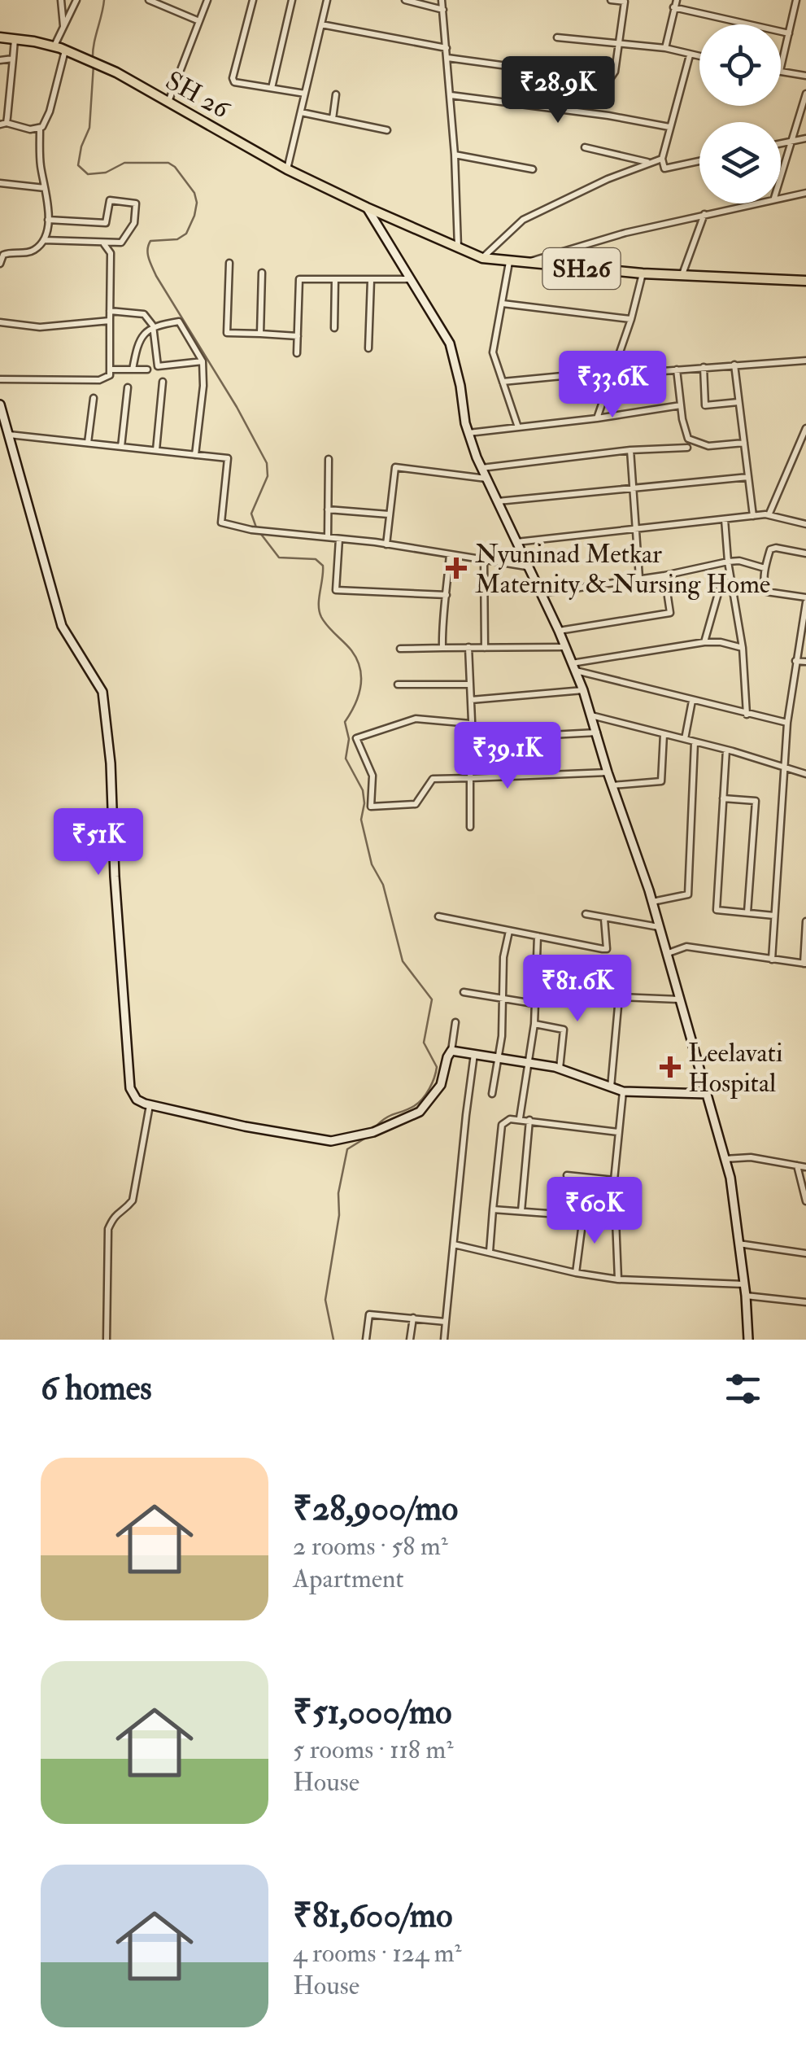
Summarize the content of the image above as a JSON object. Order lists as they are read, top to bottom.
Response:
{
  "streets": {
    "main road": ["SH 26", "SH26"]
  },
  "crossings": [
    ["SH 26", "SH26"]
  ],
  "places": {
    "health": ["Nyuninad Metkar Maternity & Nursing Home", "Leelavati Hospital"]
  },
  "page": {
    "price": [
      "₹28.9K",
      "₹33.6K",
      "₹39.1K",
      "₹51K",
      "₹81.6K",
      "₹60K"
    ],
    "heading": "6 homes",
    "list": [
      {
        "name": "₹28,900/mo",
        "note": "2 rooms · 58 m² · Apartment"
      },
      {
        "name": "₹51,000/mo",
        "note": "5 rooms · 118 m² · House"
      },
      {
        "name": "₹81,600/mo",
        "note": "4 rooms · 124 m² · House"
      }
    ]
  }
}
